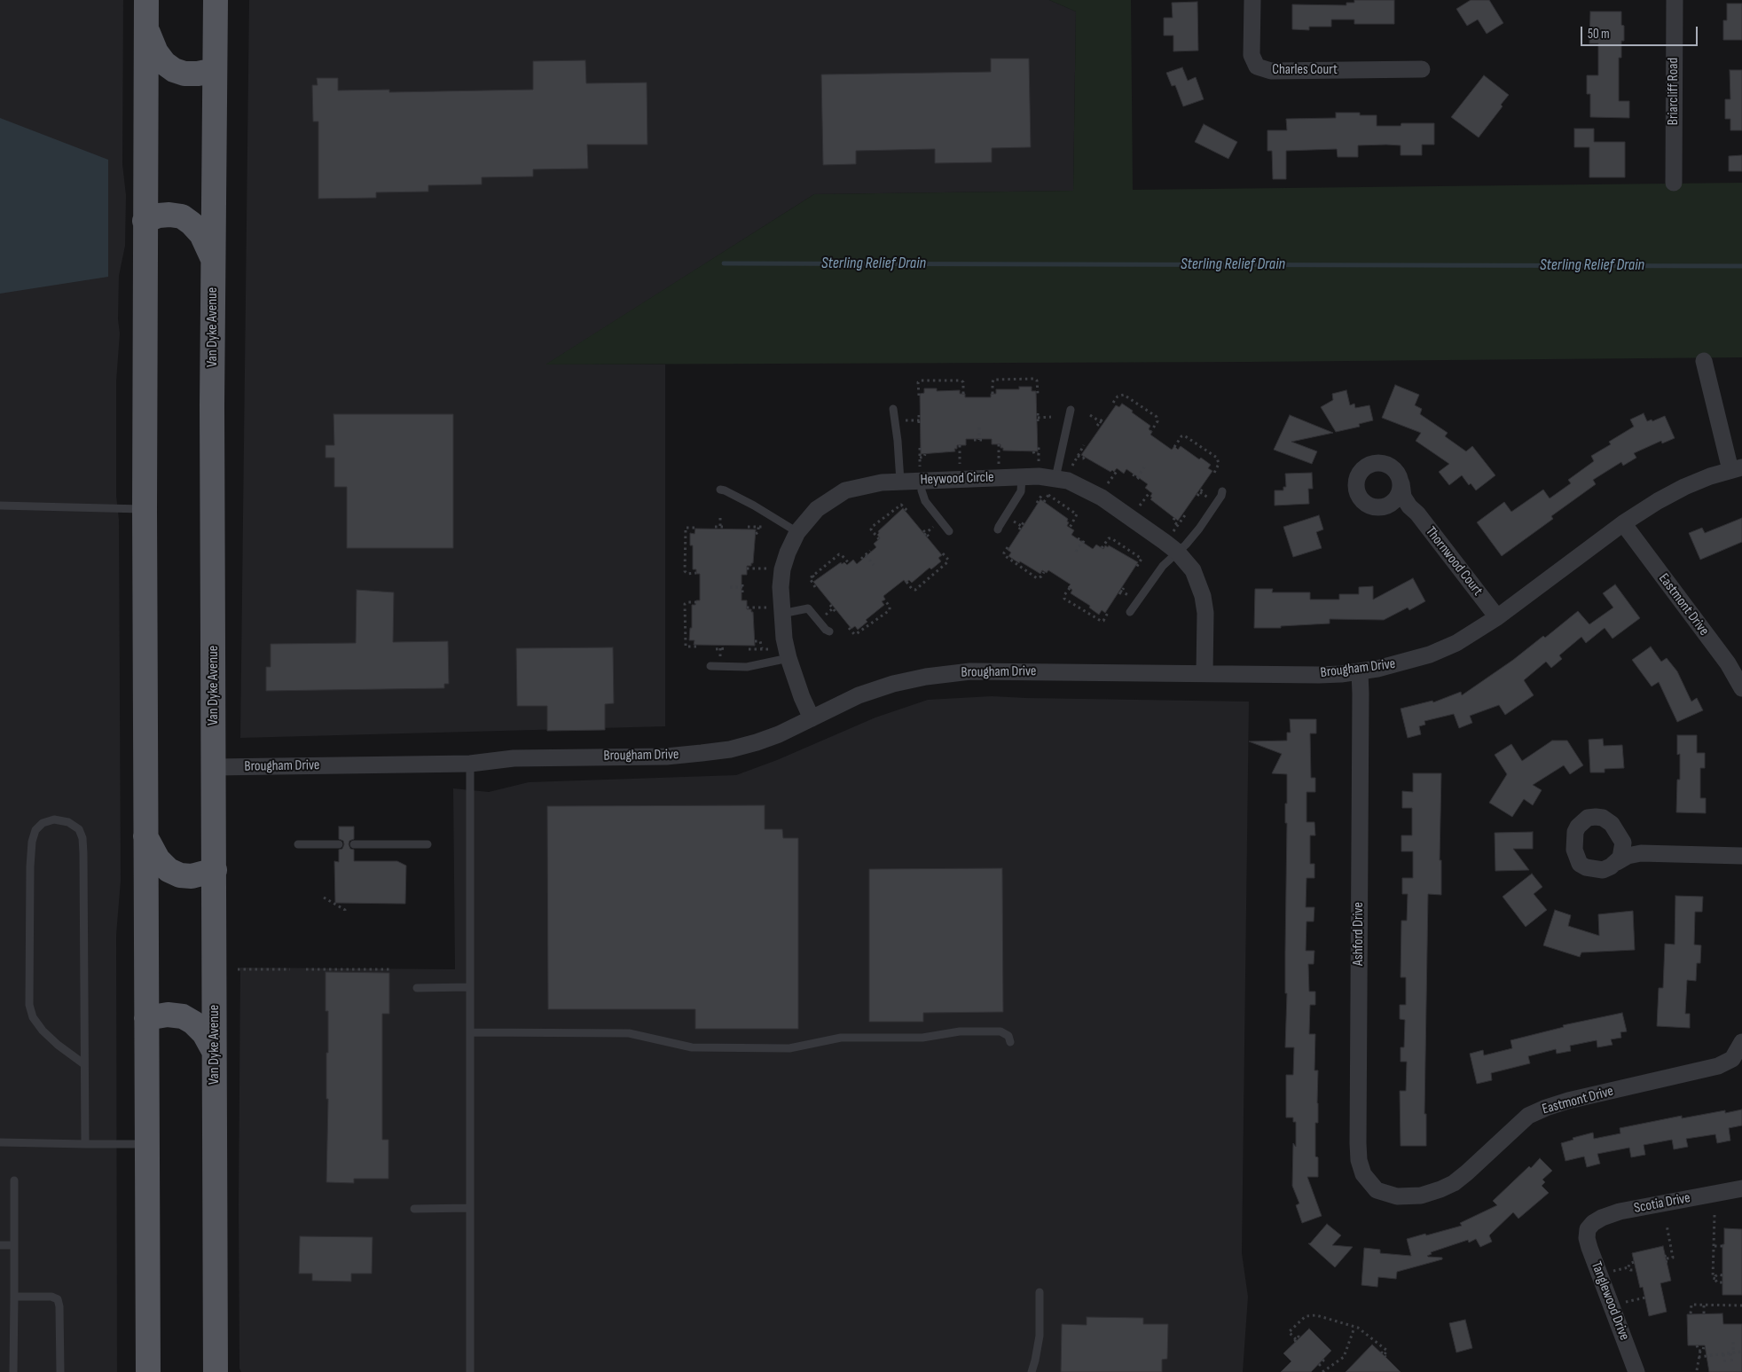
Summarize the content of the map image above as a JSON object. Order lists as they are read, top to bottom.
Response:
{
  "streets": {
    "main road": ["Van Dyke Avenue"],
    "street": [
      "Charles Court",
      "Briarcliff Road",
      "Heywood Circle",
      "Thornwood Court",
      "Eastmont Drive",
      "Brougham Drive",
      "Ashford Drive",
      "Scotia Drive",
      "Tanglewood Drive"
    ]
  },
  "crossings": [
    ["Van Dyke Avenue", "Brougham Drive"],
    ["Heywood Circle", "Brougham Drive"],
    ["Thornwood Court", "Brougham Drive"],
    ["Eastmont Drive", "Brougham Drive"],
    ["Eastmont Drive", "Ashford Drive"],
    ["Brougham Drive", "Ashford Drive"],
    ["Scotia Drive", "Tanglewood Drive"]
  ],
  "water": ["Sterling Relief Drain"],
  "scale_bar": "50 m"
}
